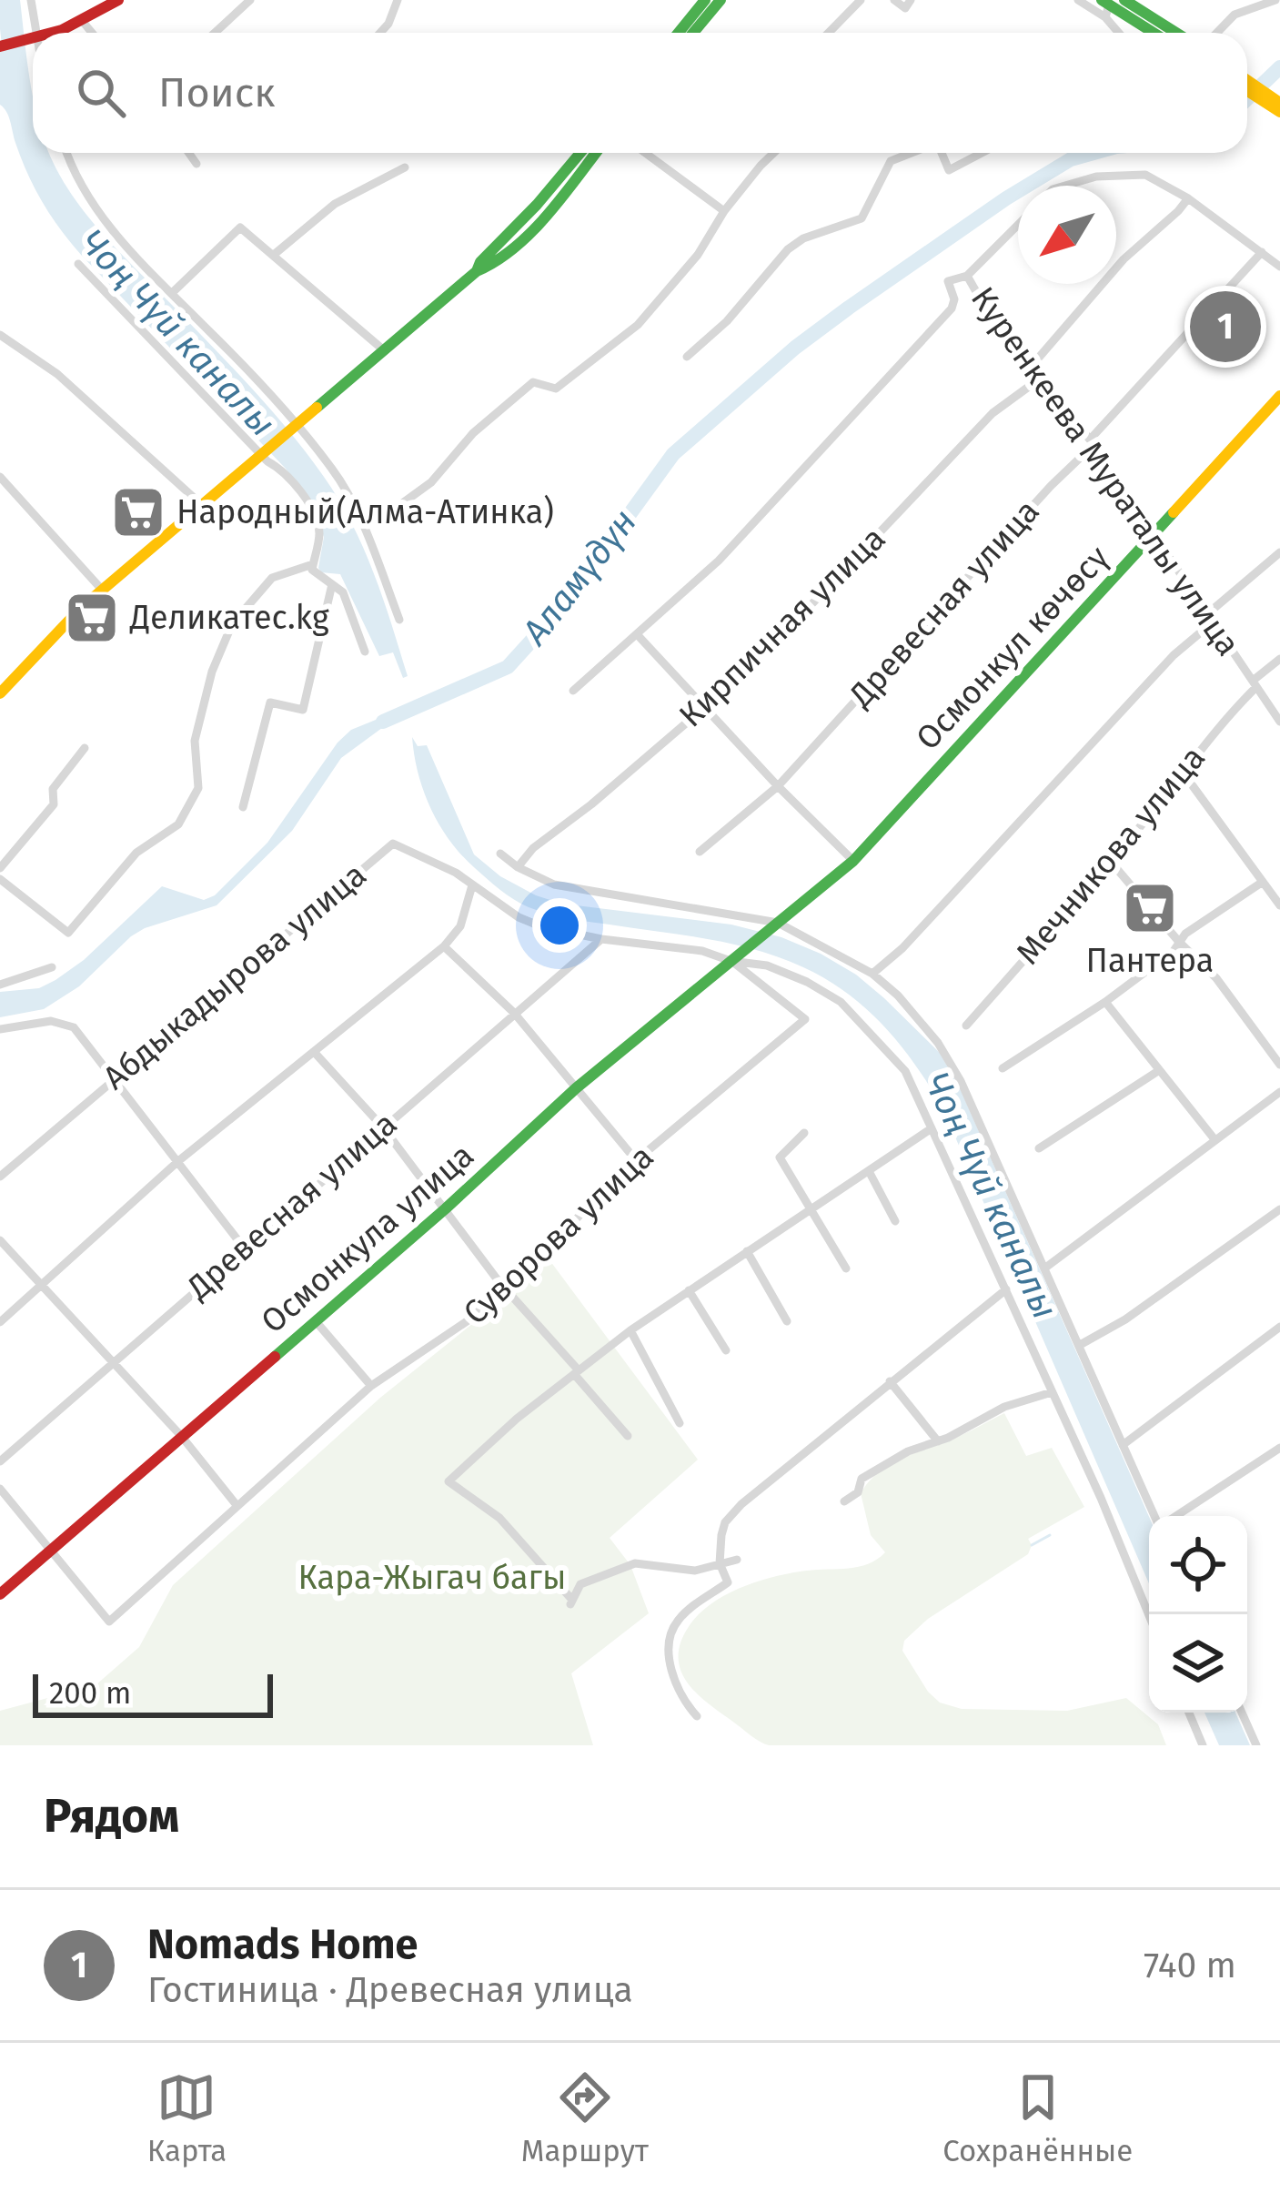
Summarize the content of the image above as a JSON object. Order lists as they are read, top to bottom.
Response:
{
  "streets": {
    "street": [
      "Куренкеева Мураталы улица",
      "Древесная улица",
      "Кирпичная улица",
      "Осмонкул көчөсү",
      "Мечникова улица",
      "Абдыкадырова улица",
      "Суворова улица",
      "Осмонкула улица"
    ]
  },
  "crossings": [
    ["Куренкеева Мураталы улица", "Древесная улица"],
    ["Куренкеева Мураталы улица", "Кирпичная улица"],
    ["Куренкеева Мураталы улица", "Осмонкул көчөсү"],
    ["Куренкеева Мураталы улица", "Мечникова улица"],
    ["Древесная улица", "Абдыкадырова улица"],
    ["Осмонкул көчөсү", "Осмонкула улица"],
    ["Абдыкадырова улица", "Суворова улица"],
    ["Абдыкадырова улица", "Осмонкула улица"],
    ["Суворова улица", "Осмонкула улица"]
  ],
  "water": ["Чоң Чүй каналы", "Аламүдүн"],
  "parks": ["Кара-Жыгач багы"],
  "places": {
    "supermarket": ["Народный(Алма-Атинка)", "Деликатес.kg", "Пантера"]
  },
  "scale_bar": "200 m",
  "north": "bottom left",
  "page": {
    "search": "Поиск",
    "pins": "1",
    "scale": "200 m",
    "heading": "Рядом",
    "list": [
      {
        "mark": "1",
        "name": "Nomads Home",
        "note": "Гостиница · Древесная улица",
        "value": "740 m"
      }
    ],
    "nav": ["Карта", "Маршрут", "Сохранённые"]
  }
}
